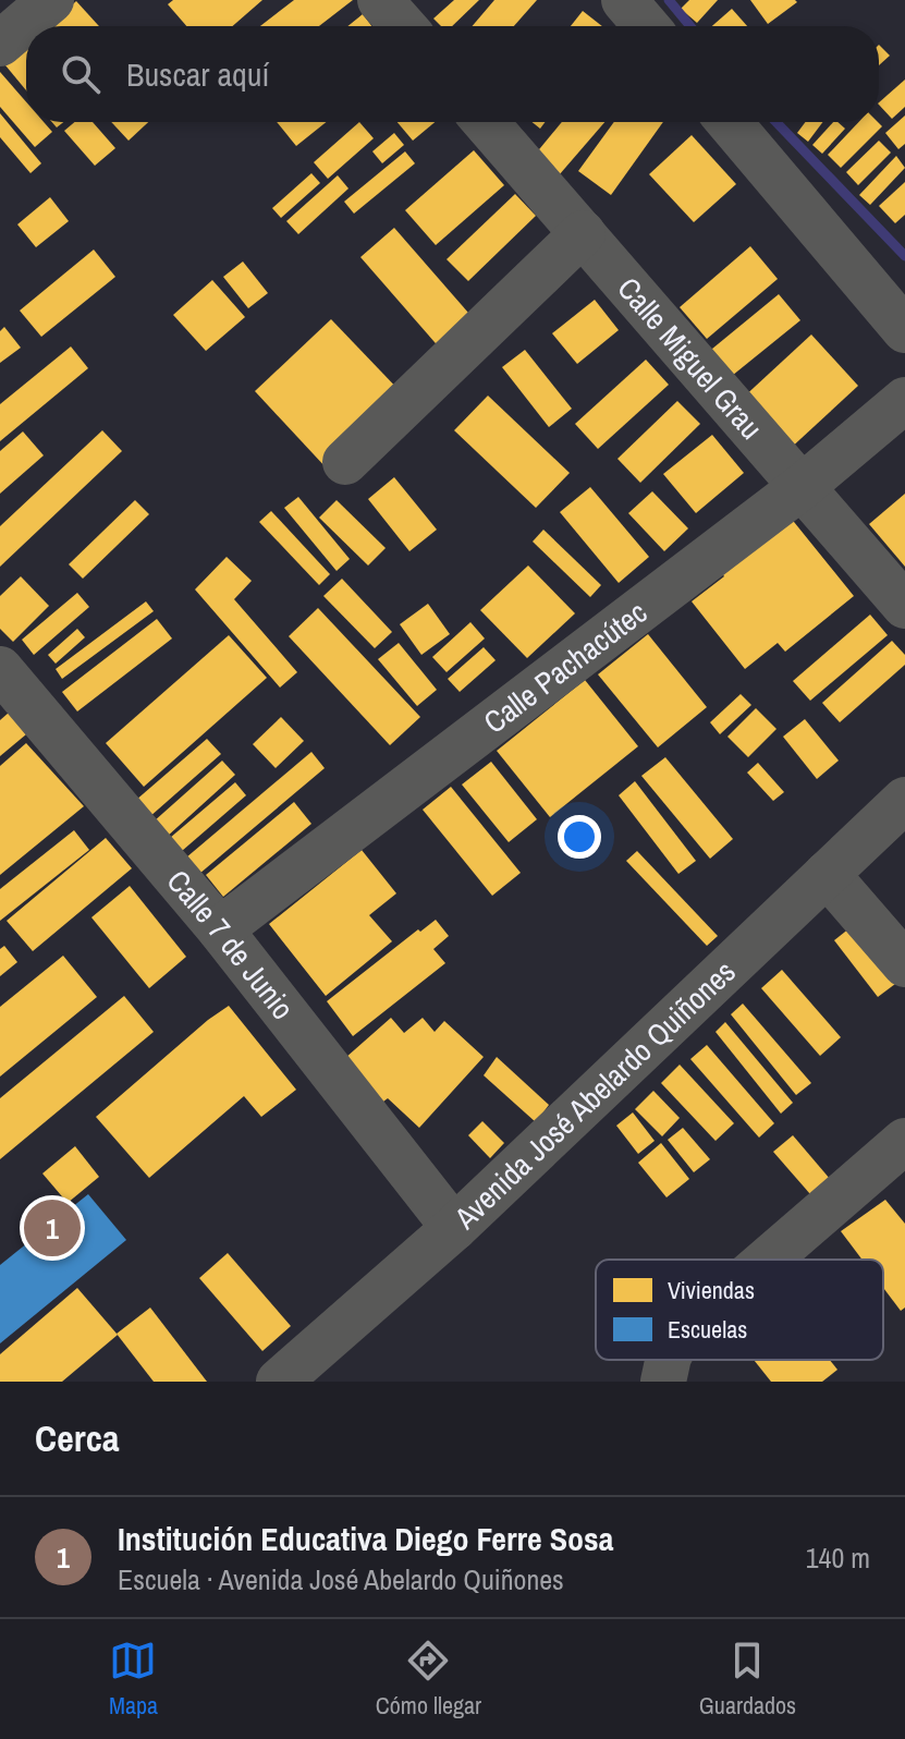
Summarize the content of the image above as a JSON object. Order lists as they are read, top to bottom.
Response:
{
  "streets": {
    "street": [
      "Calle Miguel Grau",
      "Calle Pachacútec",
      "Calle 7 de Junio",
      "Avenida José Abelardo Quiñones"
    ]
  },
  "crossings": [
    ["Calle Miguel Grau", "Calle Pachacútec"],
    ["Calle Pachacútec", "Calle 7 de Junio"],
    ["Calle 7 de Junio", "Avenida José Abelardo Quiñones"]
  ],
  "legend": ["Viviendas", "Escuelas"],
  "page": {
    "search": "Buscar aquí",
    "pins": "1",
    "heading": "Cerca",
    "list": [
      {
        "mark": "1",
        "name": "Institución Educativa Diego Ferre Sosa",
        "note": "Escuela · Avenida José Abelardo Quiñones",
        "value": "140 m"
      }
    ],
    "nav": ["Mapa", "Cómo llegar", "Guardados"]
  }
}
